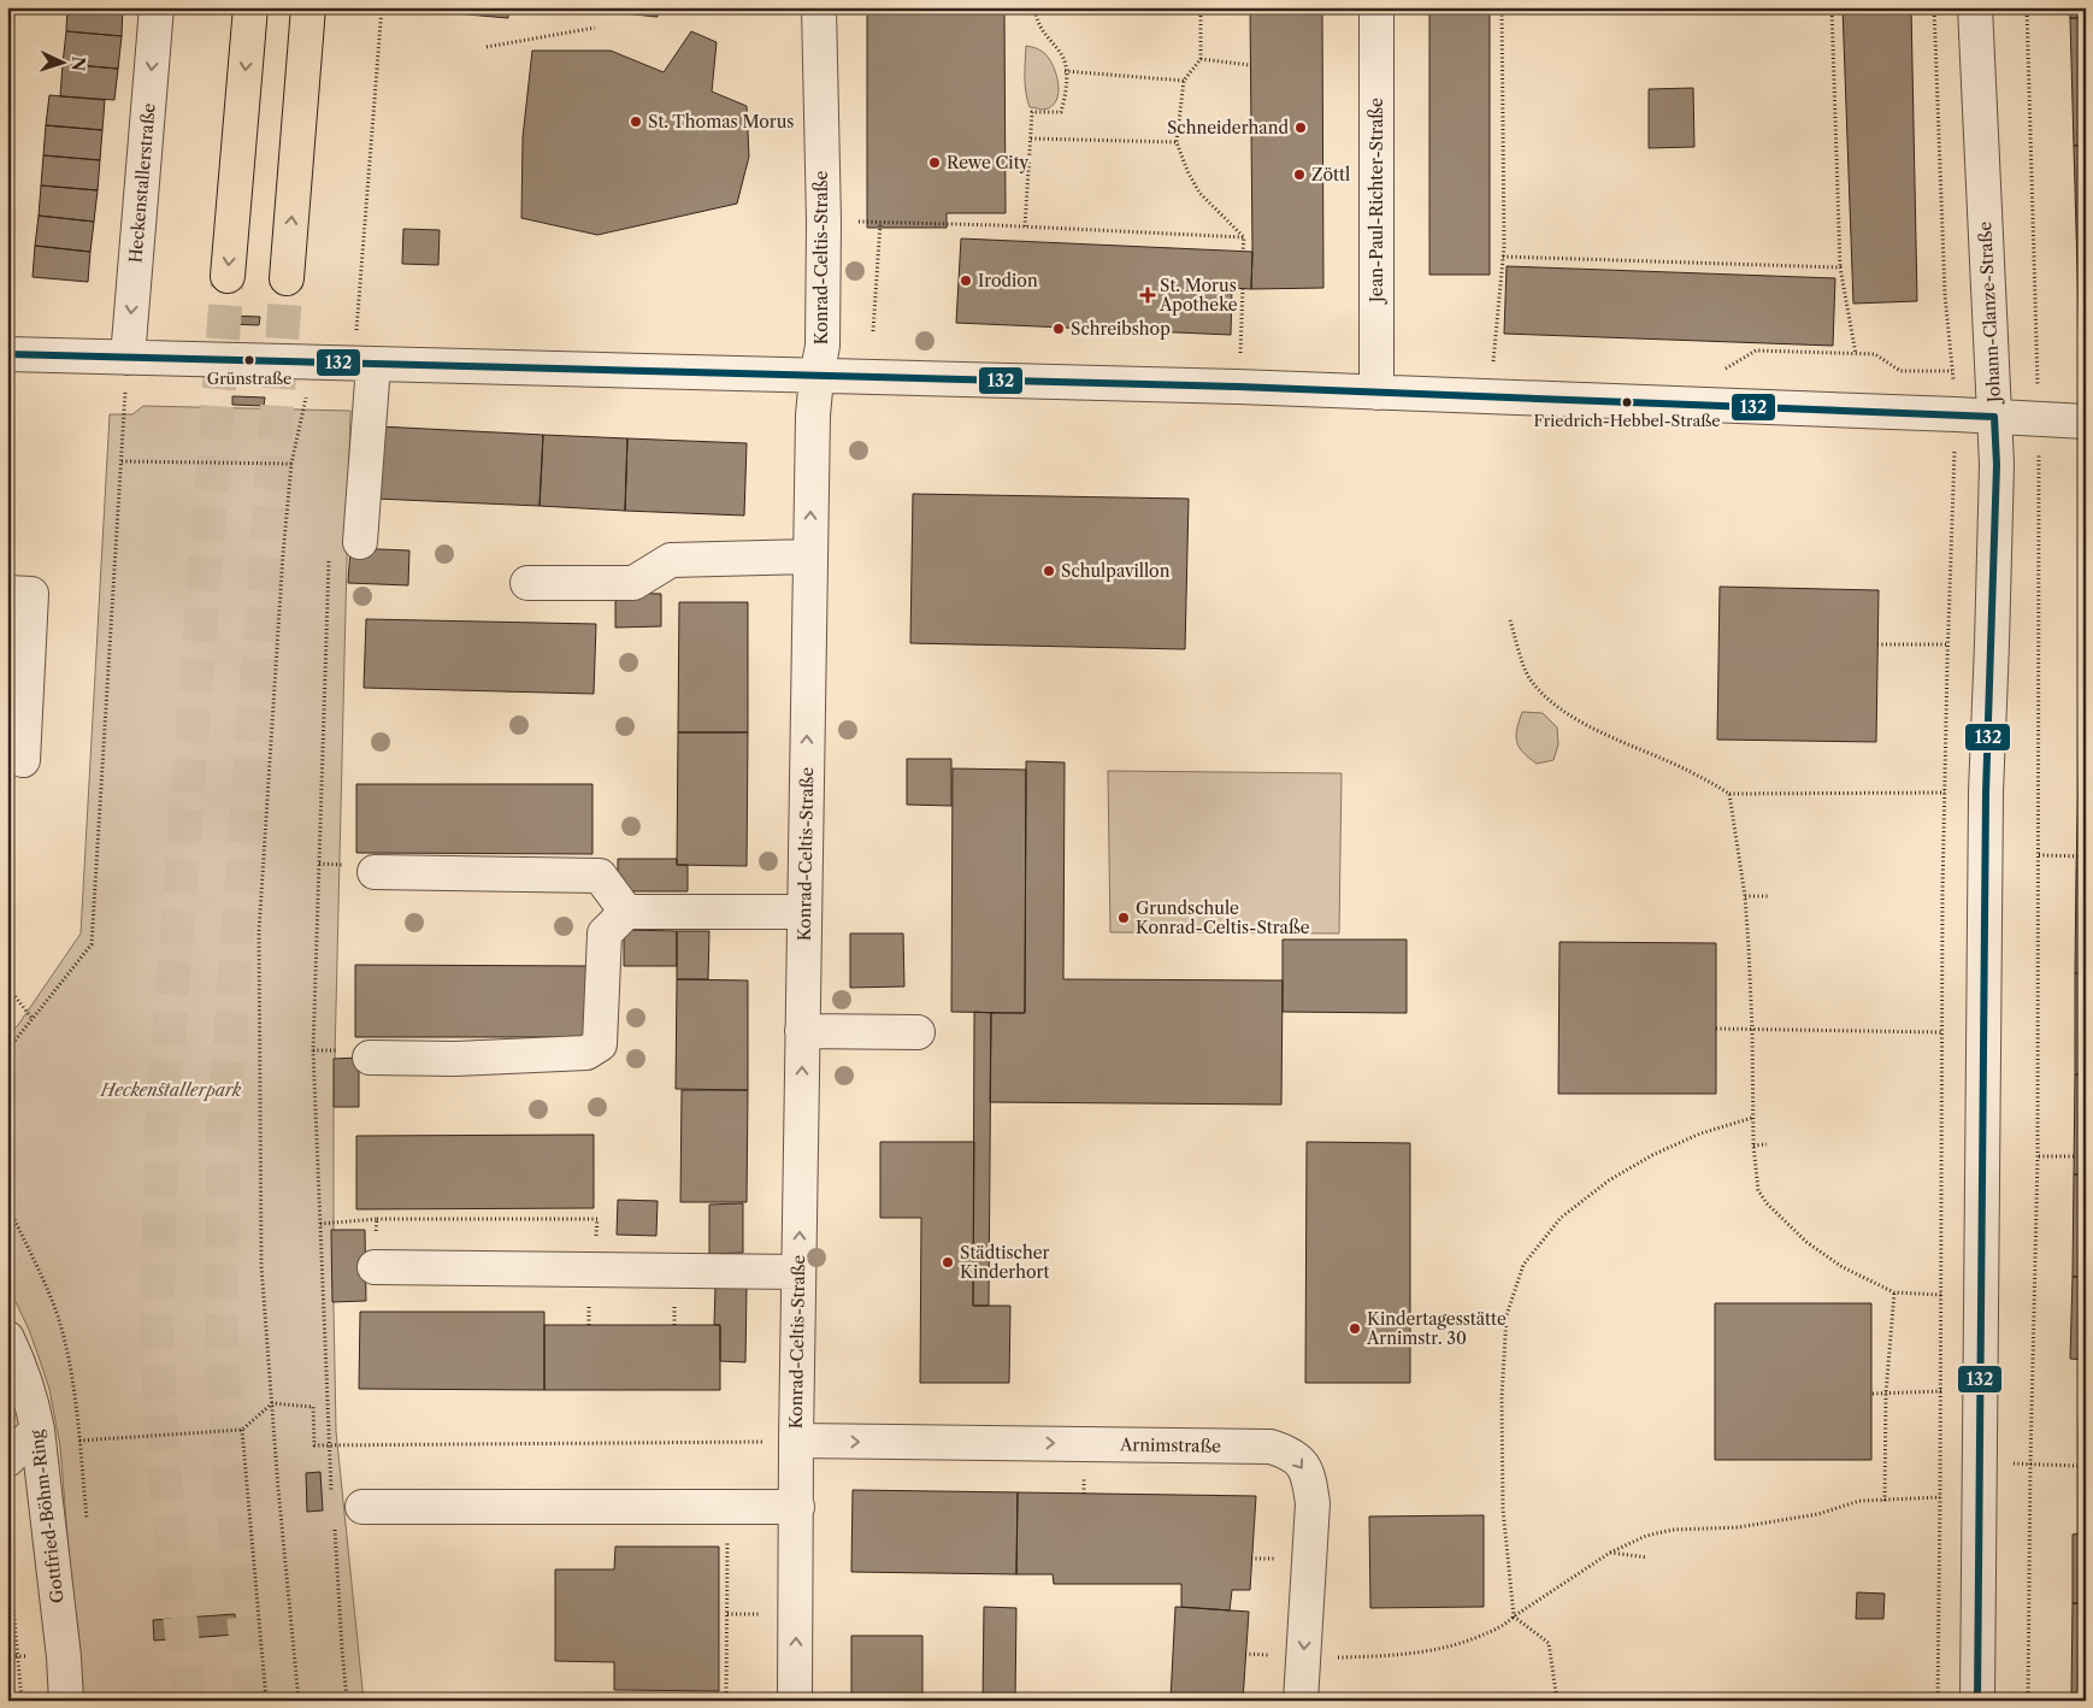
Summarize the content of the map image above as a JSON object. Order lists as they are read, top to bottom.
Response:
{
  "streets": {
    "street": [
      "Heckenstallerstraße",
      "Jean-Paul-Richter-Straße",
      "Konrad-Celtis-Straße",
      "Johann-Clanze-Straße",
      "Arnimstraße",
      "Gottfried-Böhm-Ring"
    ]
  },
  "crossings": [
    ["Konrad-Celtis-Straße", "Arnimstraße"]
  ],
  "one_way": ["Heckenstallerstraße", "Konrad-Celtis-Straße"],
  "parks": ["Heckenstallerpark"],
  "places": {
    "other": [
      "St. Thomas Morus",
      "Schneiderhand",
      "Rewe City",
      "Zöttl",
      "Irodion",
      "Schreibshop",
      "Grünstraße",
      "Friedrich-Hebbel-Straße",
      "Schulpavillon",
      "Grundschule Konrad-Celtis-Straße",
      "Städtischer Kinderhort",
      "Kindertagesstätte Arnimstr. 30"
    ],
    "health": ["St. Morus Apotheke"]
  },
  "lines": ["transit line 132"],
  "north": "right"
}
